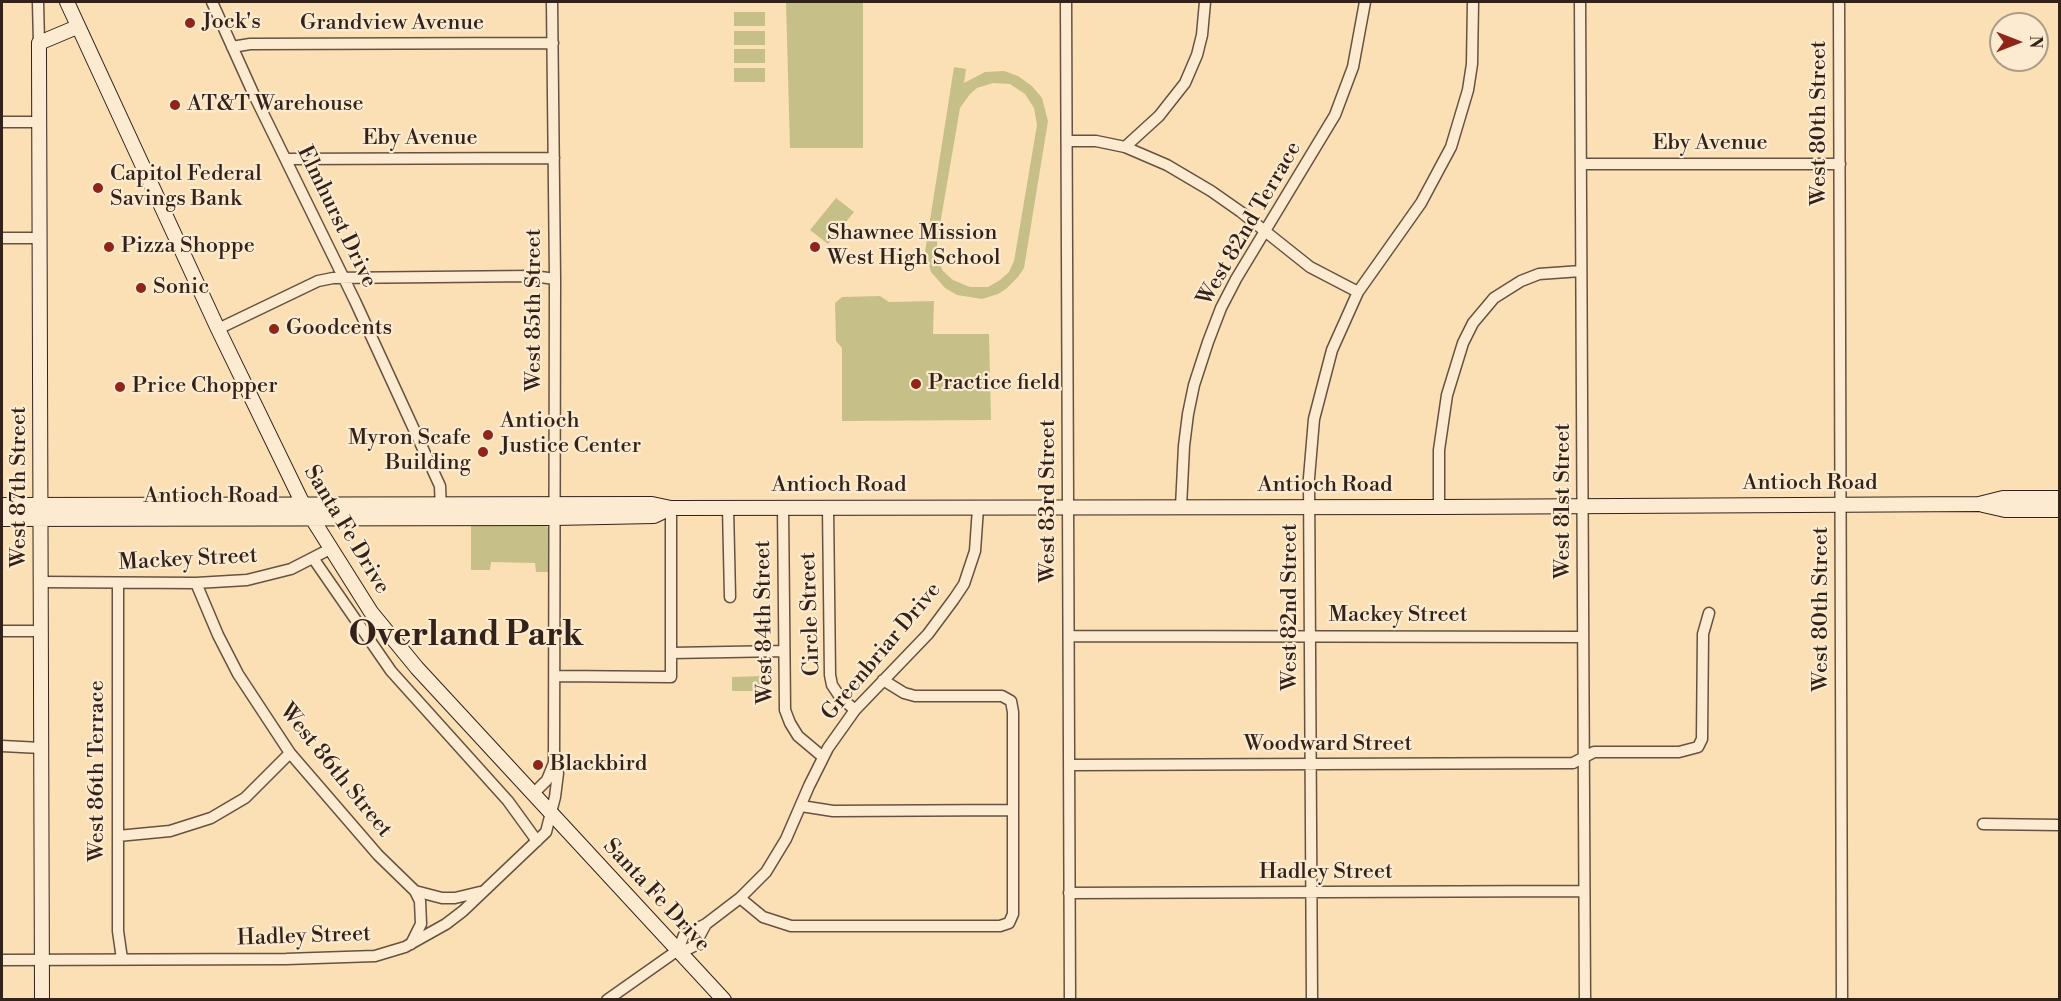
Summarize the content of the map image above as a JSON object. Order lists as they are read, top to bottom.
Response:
{
  "streets": {
    "main road": ["Antioch Road", "West 87th Street", "Santa Fe Drive"],
    "street": [
      "Grandview Avenue",
      "West 80th Street",
      "Eby Avenue",
      "Elmhurst Drive",
      "West 82nd Terrace",
      "West 85th Street",
      "West 83rd Street",
      "West 81st Street",
      "Mackey Street",
      "West 82nd Street",
      "Circle Street",
      "West 84th Street",
      "Greenbriar Drive",
      "Woodward Street",
      "West 86th Terrace",
      "West 86th Street",
      "Hadley Street"
    ]
  },
  "crossings": [
    ["Grandview Avenue", "Elmhurst Drive"],
    ["Grandview Avenue", "West 85th Street"],
    ["West 80th Street", "Eby Avenue"],
    ["West 80th Street", "Antioch Road"],
    ["Eby Avenue", "Elmhurst Drive"],
    ["Eby Avenue", "West 85th Street"],
    ["Eby Avenue", "West 81st Street"],
    ["Elmhurst Drive", "Antioch Road"],
    ["West 82nd Terrace", "Antioch Road"],
    ["West 85th Street", "Antioch Road"],
    ["West 85th Street", "Santa Fe Drive"],
    ["West 85th Street", "Hadley Street"],
    ["Antioch Road", "West 87th Street"],
    ["Antioch Road", "West 83rd Street"],
    ["Antioch Road", "West 81st Street"],
    ["Antioch Road", "Santa Fe Drive"],
    ["Antioch Road", "West 82nd Street"],
    ["Antioch Road", "Circle Street"],
    ["Antioch Road", "West 84th Street"],
    ["Antioch Road", "Greenbriar Drive"],
    ["West 87th Street", "Mackey Street"],
    ["West 87th Street", "Hadley Street"],
    ["West 83rd Street", "Mackey Street"],
    ["West 83rd Street", "Woodward Street"],
    ["West 83rd Street", "Hadley Street"],
    ["West 81st Street", "Mackey Street"],
    ["West 81st Street", "Woodward Street"],
    ["West 81st Street", "Hadley Street"],
    ["Santa Fe Drive", "Mackey Street"],
    ["Santa Fe Drive", "Greenbriar Drive"],
    ["Santa Fe Drive", "Hadley Street"],
    ["Mackey Street", "West 82nd Street"],
    ["Mackey Street", "West 86th Terrace"],
    ["Mackey Street", "West 86th Street"],
    ["West 82nd Street", "Woodward Street"],
    ["West 82nd Street", "Hadley Street"],
    ["Circle Street", "Greenbriar Drive"],
    ["West 84th Street", "Greenbriar Drive"],
    ["West 86th Terrace", "Hadley Street"]
  ],
  "districts": ["Overland Park"],
  "places": [
    "Jock's",
    "AT&T Warehouse",
    "Capitol Federal Savings Bank",
    "Pizza Shoppe",
    "Shawnee Mission West High School",
    "Sonic",
    "Goodcents",
    "Practice field",
    "Price Chopper",
    "Antioch Justice Center",
    "Myron Scafe Building",
    "Blackbird"
  ],
  "north": "right"
}
